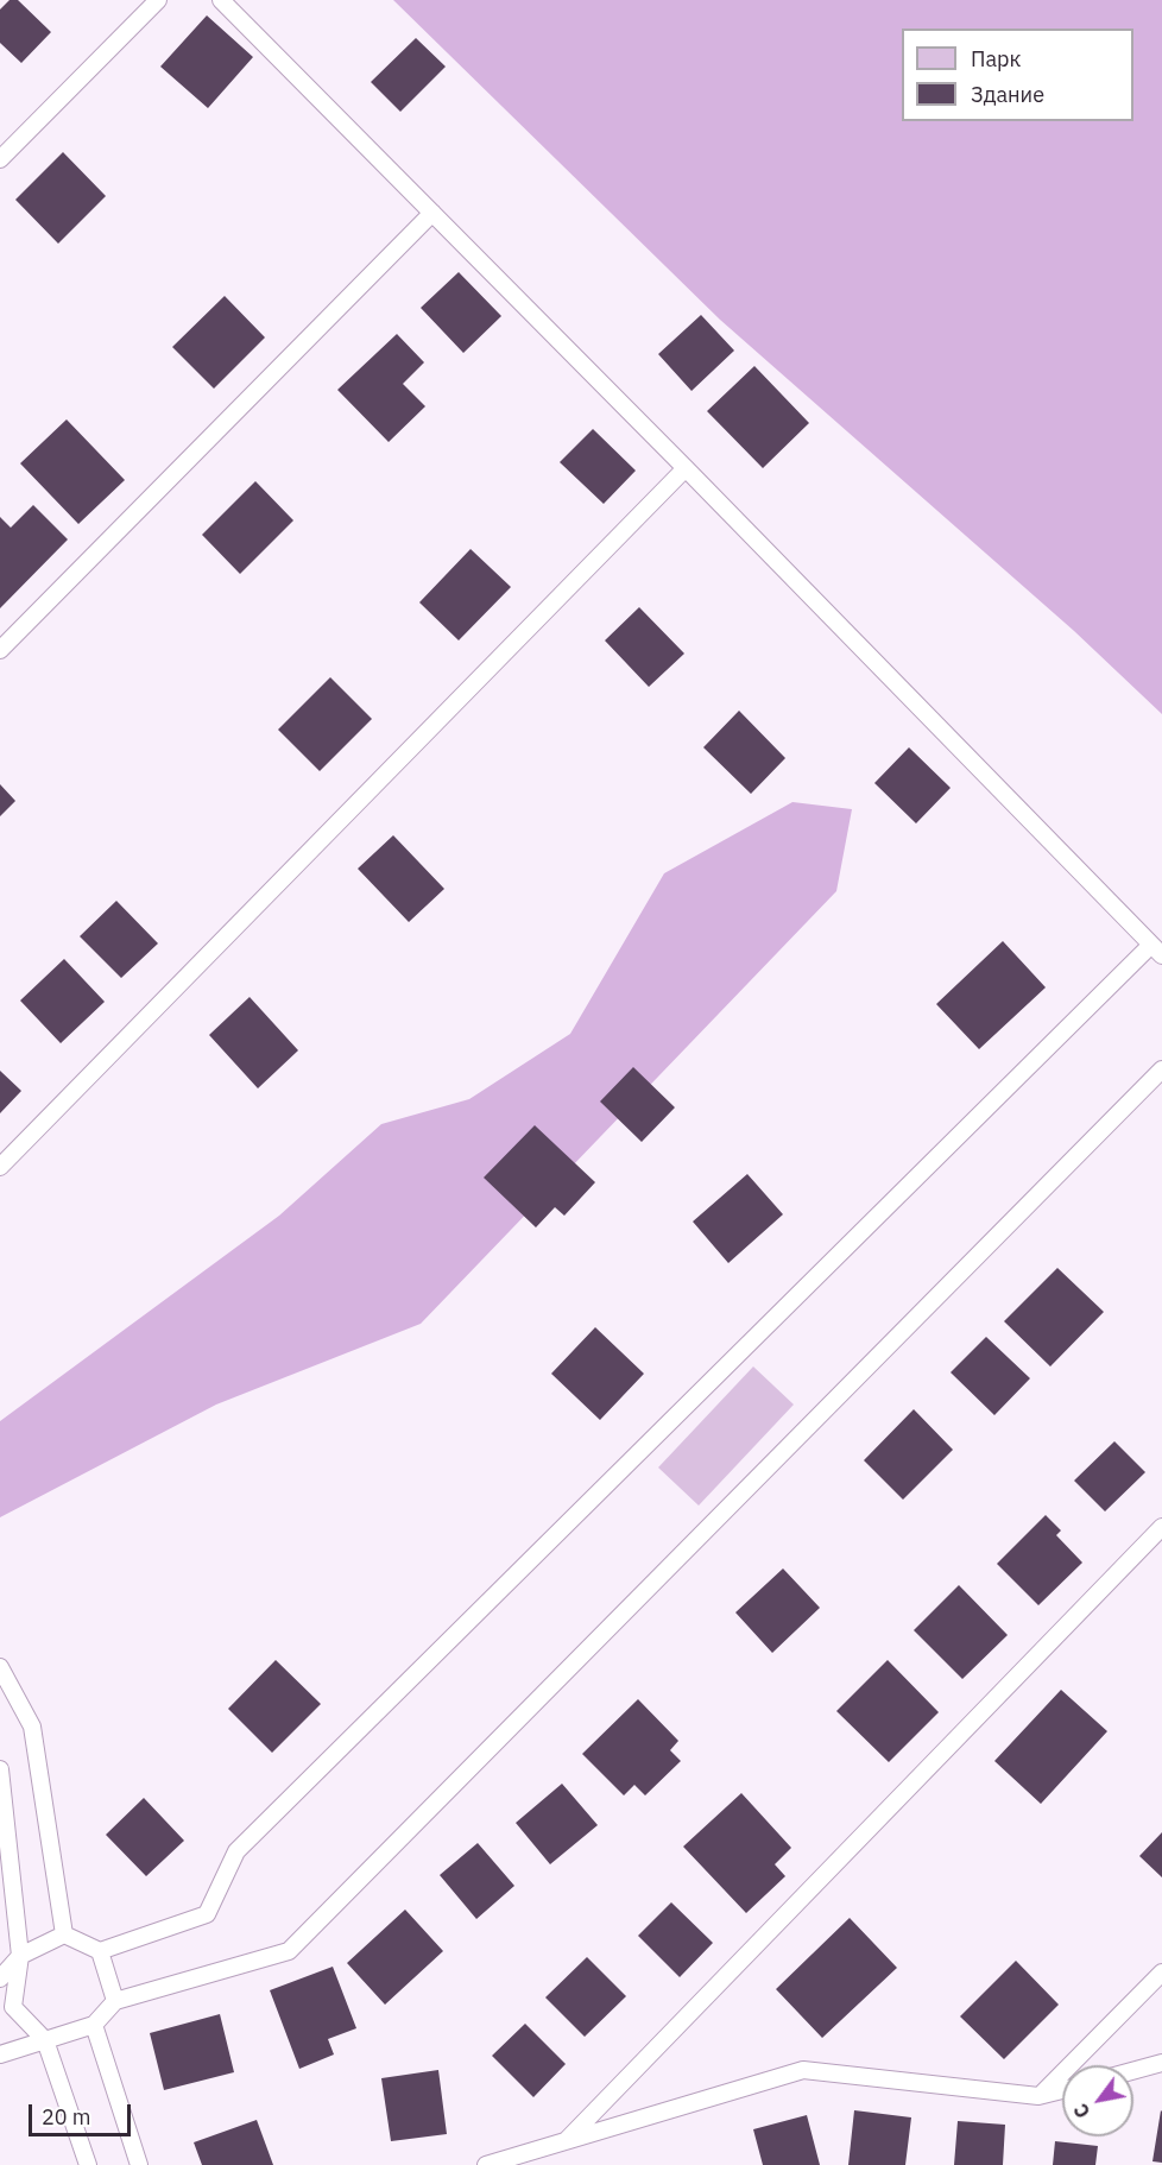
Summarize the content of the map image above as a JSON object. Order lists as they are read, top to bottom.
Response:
{
  "legend": ["Парк", "Здание"],
  "scale_bar": "20 m",
  "north": "bottom left"
}
